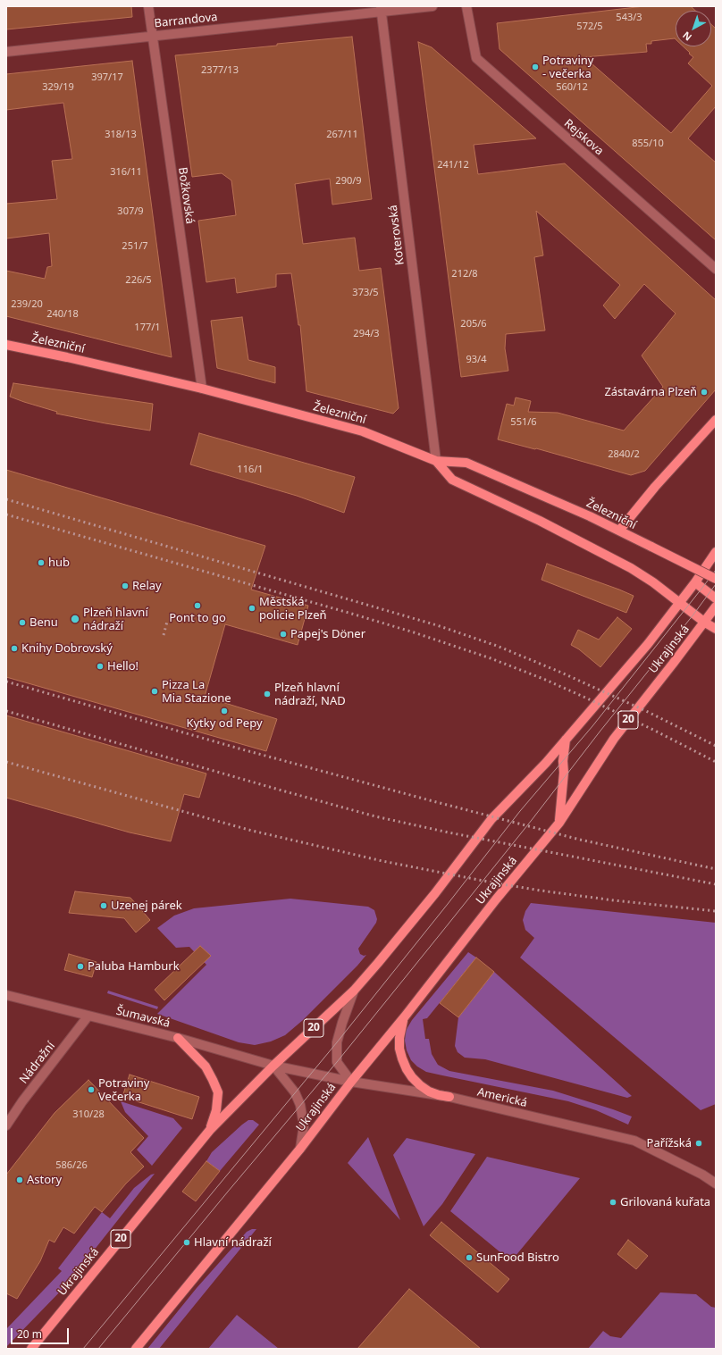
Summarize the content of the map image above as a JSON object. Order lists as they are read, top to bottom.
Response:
{
  "streets": {
    "main road": ["Železniční", "Ukrajinská", "20"],
    "street": [
      "Barrandova",
      "Rejskova",
      "Božkovská",
      "Koterovská",
      "Šumavská",
      "Nádražní",
      "Americká"
    ]
  },
  "crossings": [
    ["Barrandova", "Božkovská"],
    ["Barrandova", "Koterovská"],
    ["Božkovská", "Železniční"],
    ["Koterovská", "Železniční"],
    ["Ukrajinská", "20"],
    ["Ukrajinská", "Šumavská"],
    ["Ukrajinská", "Americká"],
    ["Šumavská", "Nádražní"],
    ["Šumavská", "Americká"]
  ],
  "places": [
    "Potraviny - večerka",
    "Zástavárna Plzeň",
    "hub",
    "Relay",
    "Pont to go",
    "Městská policie Plzeň",
    "Plzeň hlavní nádraží",
    "Benu",
    "Papej's Döner",
    "Knihy Dobrovský",
    "Hello!",
    "Pizza La Mia Stazione",
    "Plzeň hlavní nádraží, NAD",
    "Kytky od Pepy",
    "Uzenej párek",
    "Paluba Hamburk",
    "Potraviny Večerka",
    "Pařížská",
    "Astory",
    "Grilovaná kuřata",
    "Hlavní nádraží",
    "SunFood Bistro"
  ],
  "house_numbers": [
    "543/3",
    "572/5",
    "2377/13",
    "397/17",
    "329/19",
    "560/12",
    "318/13",
    "267/11",
    "855/10",
    "241/12",
    "316/11",
    "290/9",
    "307/9",
    "251/7",
    "212/8",
    "226/5",
    "373/5",
    "239/20",
    "240/18",
    "205/6",
    "177/1",
    "294/3",
    "93/4",
    "551/6",
    "2840/2",
    "116/1",
    "310/28",
    "586/26"
  ],
  "scale_bar": "20 m",
  "north": "bottom left"
}
